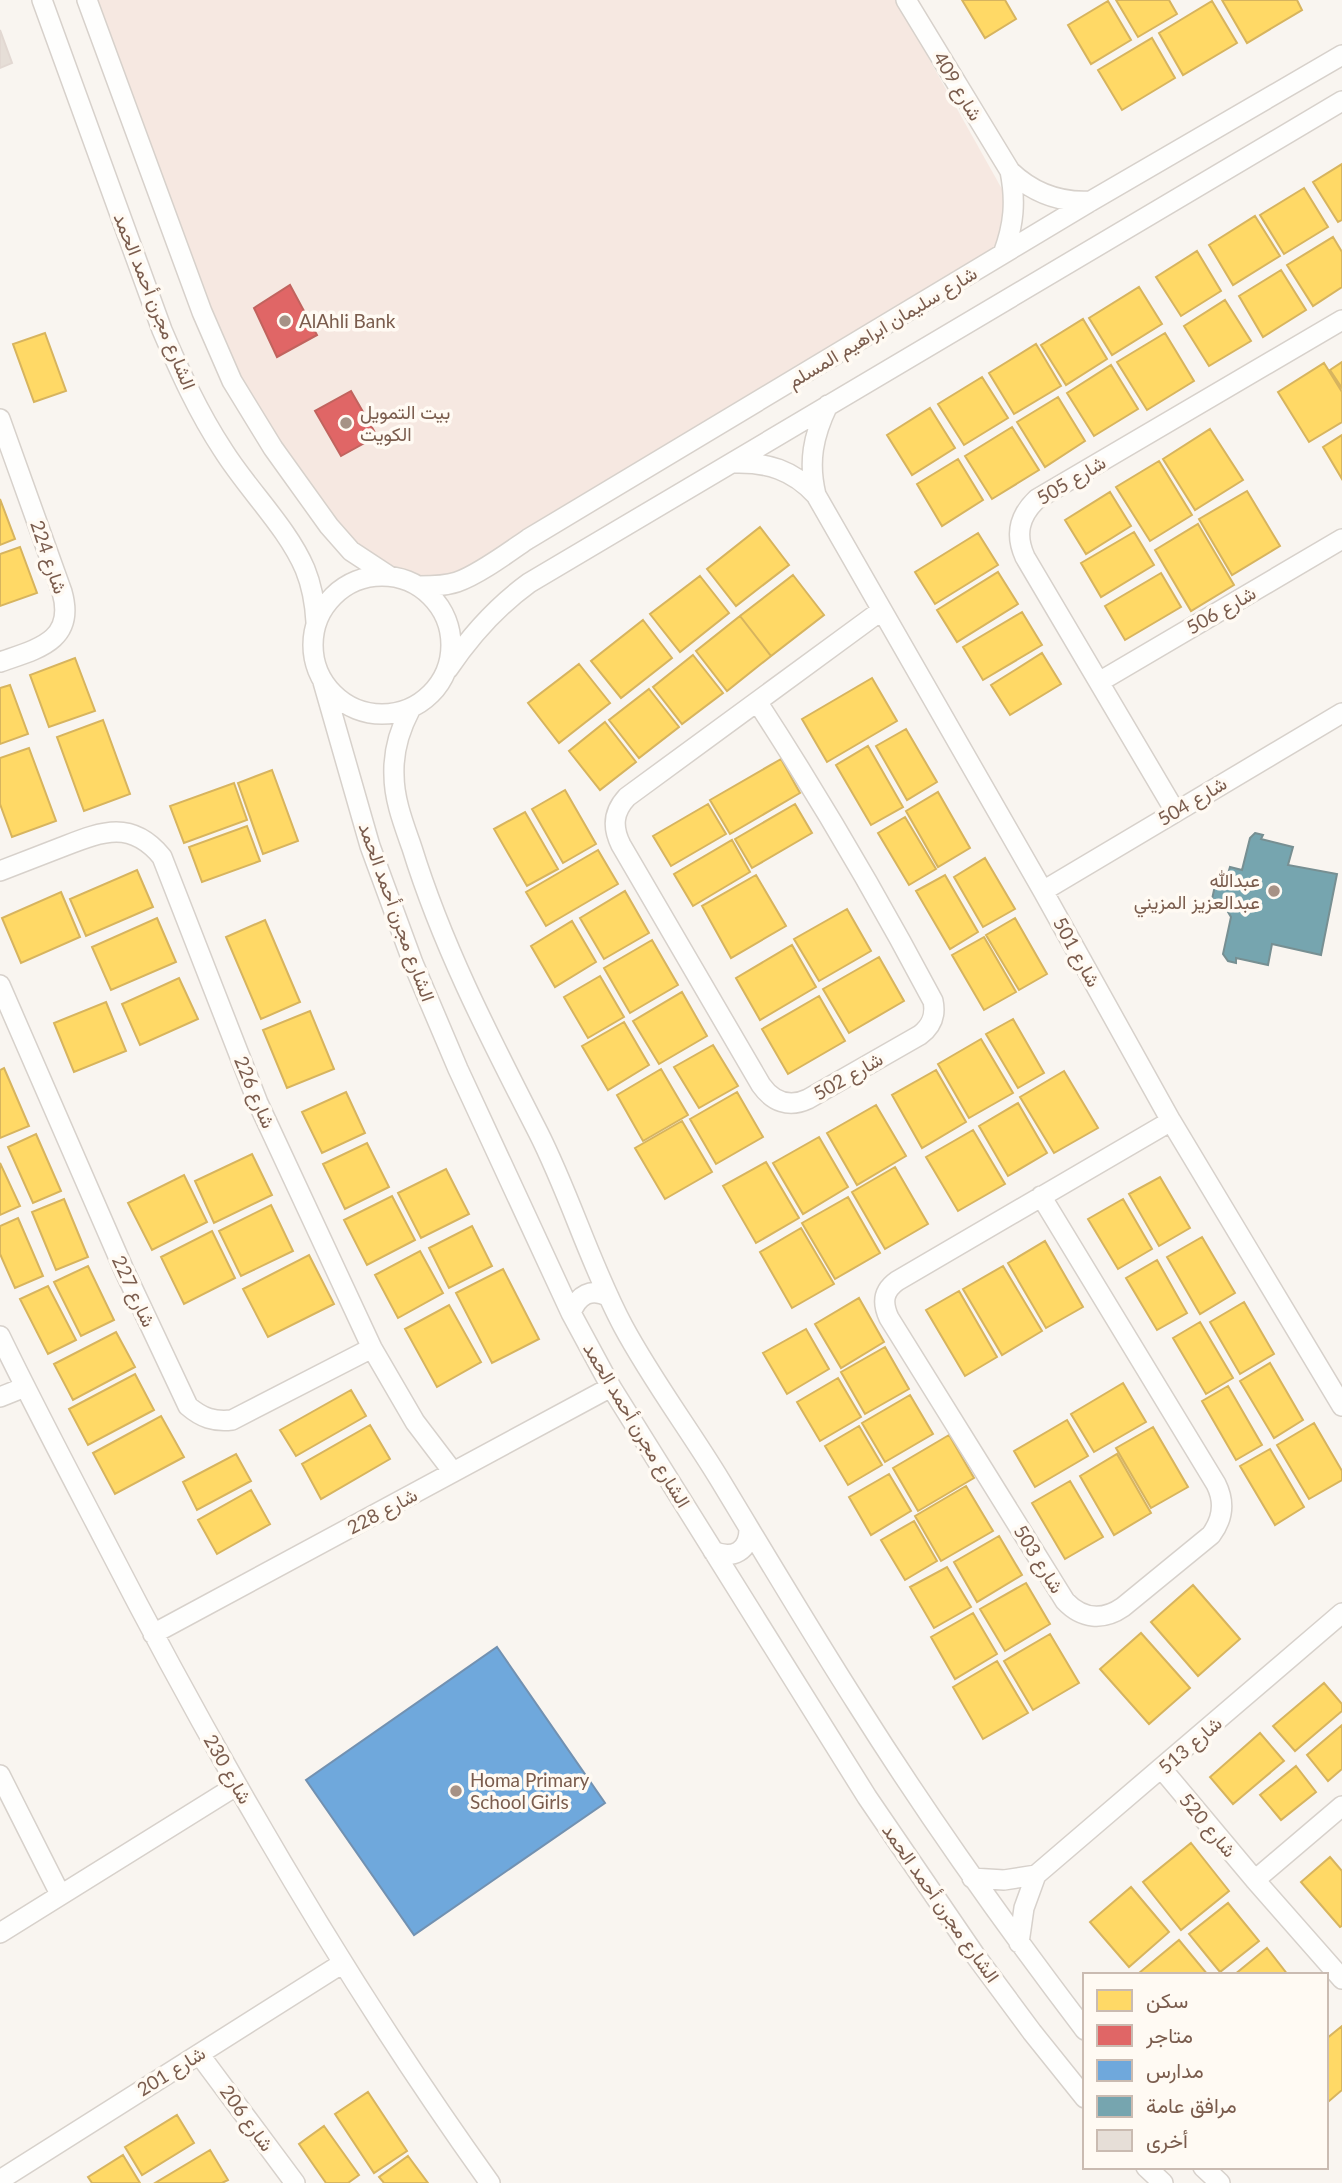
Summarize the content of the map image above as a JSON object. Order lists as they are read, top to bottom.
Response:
{
  "streets": {
    "street": [
      "شارع 409",
      "الشارع مجرن أحمد الحمد",
      "شارع سليمان ابراهيم المسلم",
      "شارع 505",
      "شارع 224",
      "شارع 506",
      "شارع 504",
      "شارع 501",
      "شارع 502",
      "شارع 226",
      "شارع 227",
      "شارع 228",
      "شارع 503",
      "شارع 513",
      "شارع 230",
      "شارع 520",
      "شارع 201",
      "شارع 206"
    ]
  },
  "crossings": [
    ["شارع 409", "شارع سليمان ابراهيم المسلم"],
    ["الشارع مجرن أحمد الحمد", "شارع سليمان ابراهيم المسلم"],
    ["الشارع مجرن أحمد الحمد", "شارع 228"],
    ["الشارع مجرن أحمد الحمد", "شارع 513"],
    ["شارع سليمان ابراهيم المسلم", "شارع 501"],
    ["شارع 505", "شارع 506"],
    ["شارع 505", "شارع 504"],
    ["شارع 504", "شارع 501"],
    ["شارع 501", "شارع 502"],
    ["شارع 501", "شارع 503"],
    ["شارع 226", "شارع 227"],
    ["شارع 226", "شارع 228"],
    ["شارع 228", "شارع 230"],
    ["شارع 513", "شارع 520"],
    ["شارع 230", "شارع 201"],
    ["شارع 201", "شارع 206"]
  ],
  "places": [
    "AlAhli Bank",
    "بيت التمويل الكويت",
    "عبدالله عبدالعزيز المزيني",
    "Homa Primary School Girls"
  ],
  "legend": [
    "سكن",
    "متاجر",
    "مدارس",
    "مرافق عامة",
    "أخرى"
  ]
}
